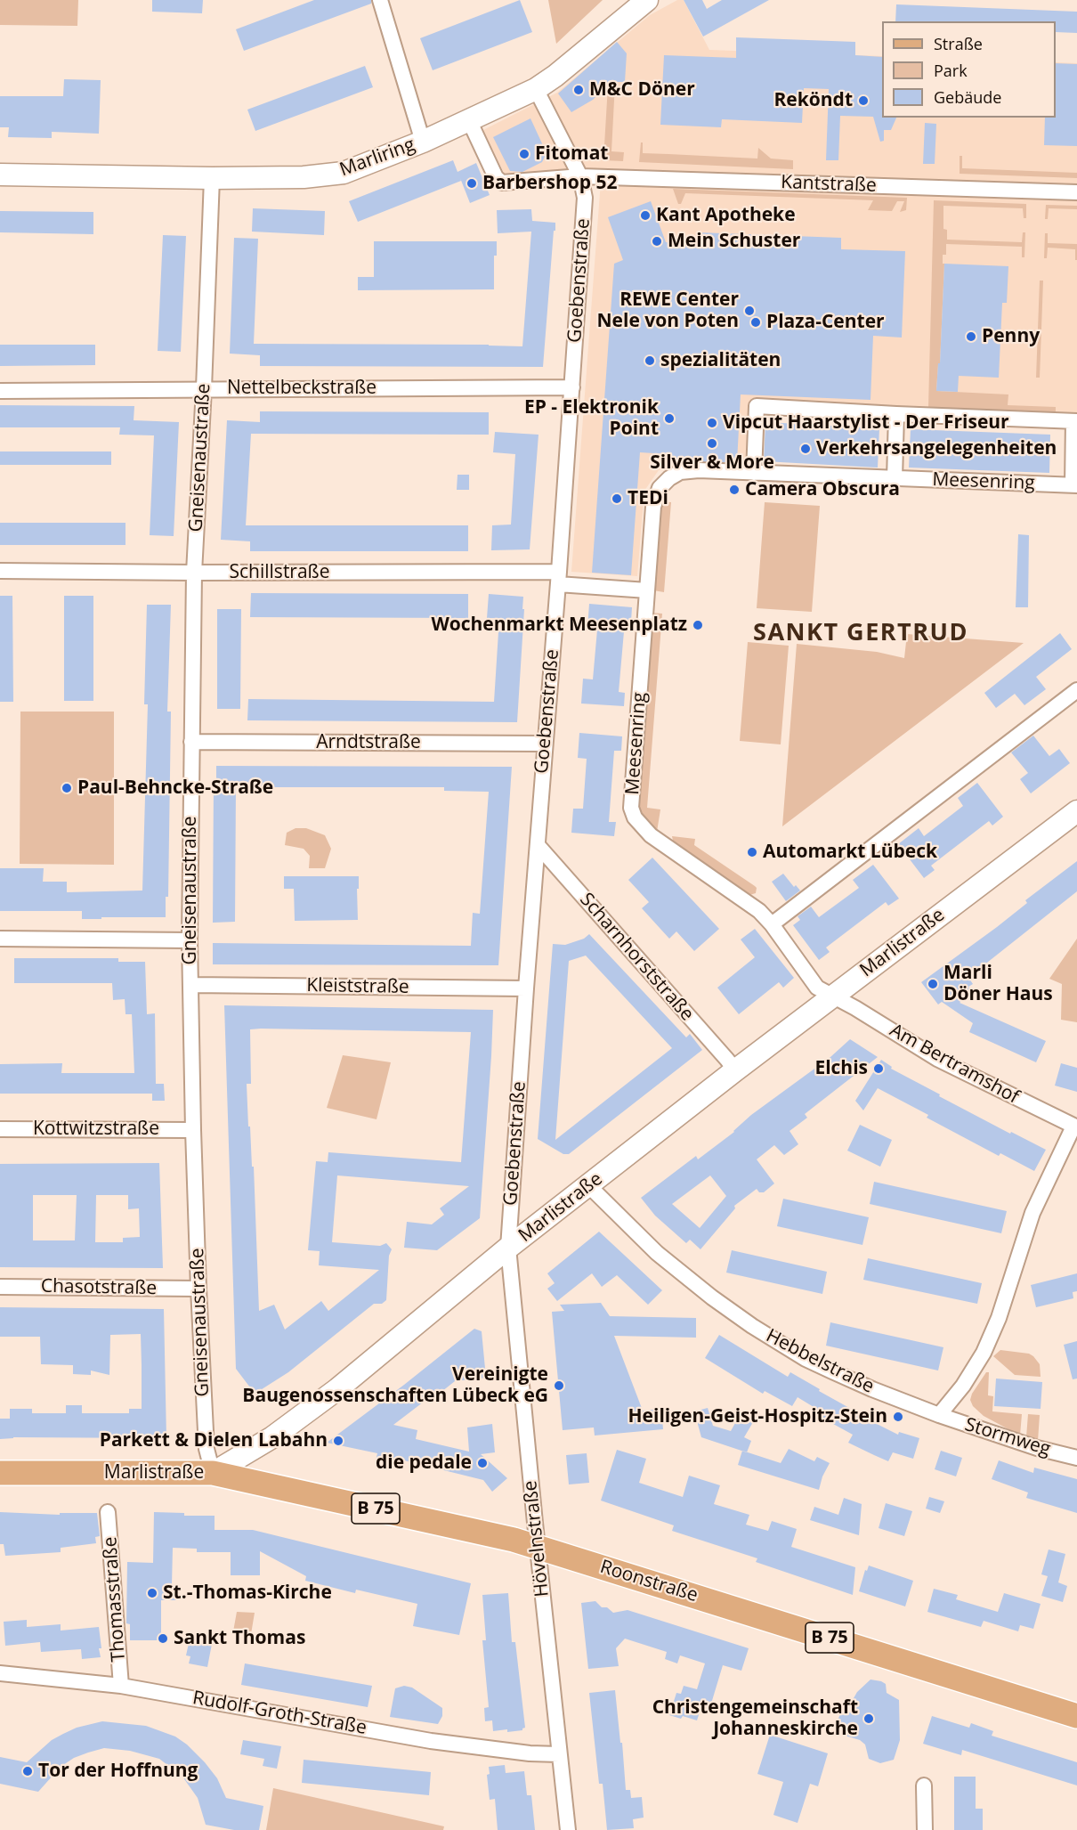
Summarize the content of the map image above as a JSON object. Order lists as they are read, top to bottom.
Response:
{
  "streets": {
    "main road": [
      "Marliring",
      "Marlistraße",
      "B 75",
      "Roonstraße"
    ],
    "street": [
      "Kantstraße",
      "Goebenstraße",
      "Nettelbeckstraße",
      "Gneisenaustraße",
      "Meesenring",
      "Schillstraße",
      "Arndtstraße",
      "Scharnhorststraße",
      "Kleiststraße",
      "Am Bertramshof",
      "Kottwitzstraße",
      "Chasotstraße",
      "Hebbelstraße",
      "Stormweg",
      "Hövelnstraße",
      "Thomasstraße",
      "Rudolf-Groth-Straße"
    ]
  },
  "crossings": [
    ["Marliring", "Goebenstraße"],
    ["Marliring", "Gneisenaustraße"],
    ["Kantstraße", "Goebenstraße"],
    ["Goebenstraße", "Nettelbeckstraße"],
    ["Goebenstraße", "Schillstraße"],
    ["Goebenstraße", "Arndtstraße"],
    ["Goebenstraße", "Marlistraße"],
    ["Goebenstraße", "Scharnhorststraße"],
    ["Goebenstraße", "Kleiststraße"],
    ["Goebenstraße", "Hövelnstraße"],
    ["Nettelbeckstraße", "Gneisenaustraße"],
    ["Gneisenaustraße", "Schillstraße"],
    ["Gneisenaustraße", "Arndtstraße"],
    ["Gneisenaustraße", "Marlistraße"],
    ["Gneisenaustraße", "Kleiststraße"],
    ["Gneisenaustraße", "Kottwitzstraße"],
    ["Gneisenaustraße", "Chasotstraße"],
    ["Gneisenaustraße", "Roonstraße"],
    ["Meesenring", "Marlistraße"],
    ["Meesenring", "Am Bertramshof"],
    ["Marlistraße", "Scharnhorststraße"],
    ["Marlistraße", "Am Bertramshof"],
    ["Marlistraße", "Hebbelstraße"],
    ["Marlistraße", "Hövelnstraße"],
    ["Marlistraße", "Roonstraße"],
    ["Hebbelstraße", "Stormweg"],
    ["Hövelnstraße", "Roonstraße"],
    ["Hövelnstraße", "Rudolf-Groth-Straße"],
    ["Thomasstraße", "Rudolf-Groth-Straße"]
  ],
  "districts": ["SANKT GERTRUD"],
  "places": [
    "M&C Döner",
    "Reköndt",
    "Fitomat",
    "Barbershop 52",
    "Kant Apotheke",
    "Mein Schuster",
    "REWE Center Nele von Poten",
    "Plaza-Center",
    "Penny",
    "spezialitäten",
    "EP - Elektronik Point",
    "Vipcut Haarstylist - Der Friseur",
    "Silver & More",
    "Verkehrsangelegenheiten",
    "Camera Obscura",
    "TEDi",
    "Wochenmarkt Meesenplatz",
    "Paul-Behncke-Straße",
    "Automarkt Lübeck",
    "Marli Döner Haus",
    "Elchis",
    "Vereinigte Baugenossenschaften Lübeck eG",
    "Heiligen-Geist-Hospitz-Stein",
    "Parkett & Dielen Labahn",
    "die pedale",
    "St.-Thomas-Kirche",
    "Sankt Thomas",
    "Christengemeinschaft Johanneskirche",
    "Tor der Hoffnung"
  ],
  "legend": ["Straße", "Park", "Gebäude"]
}
